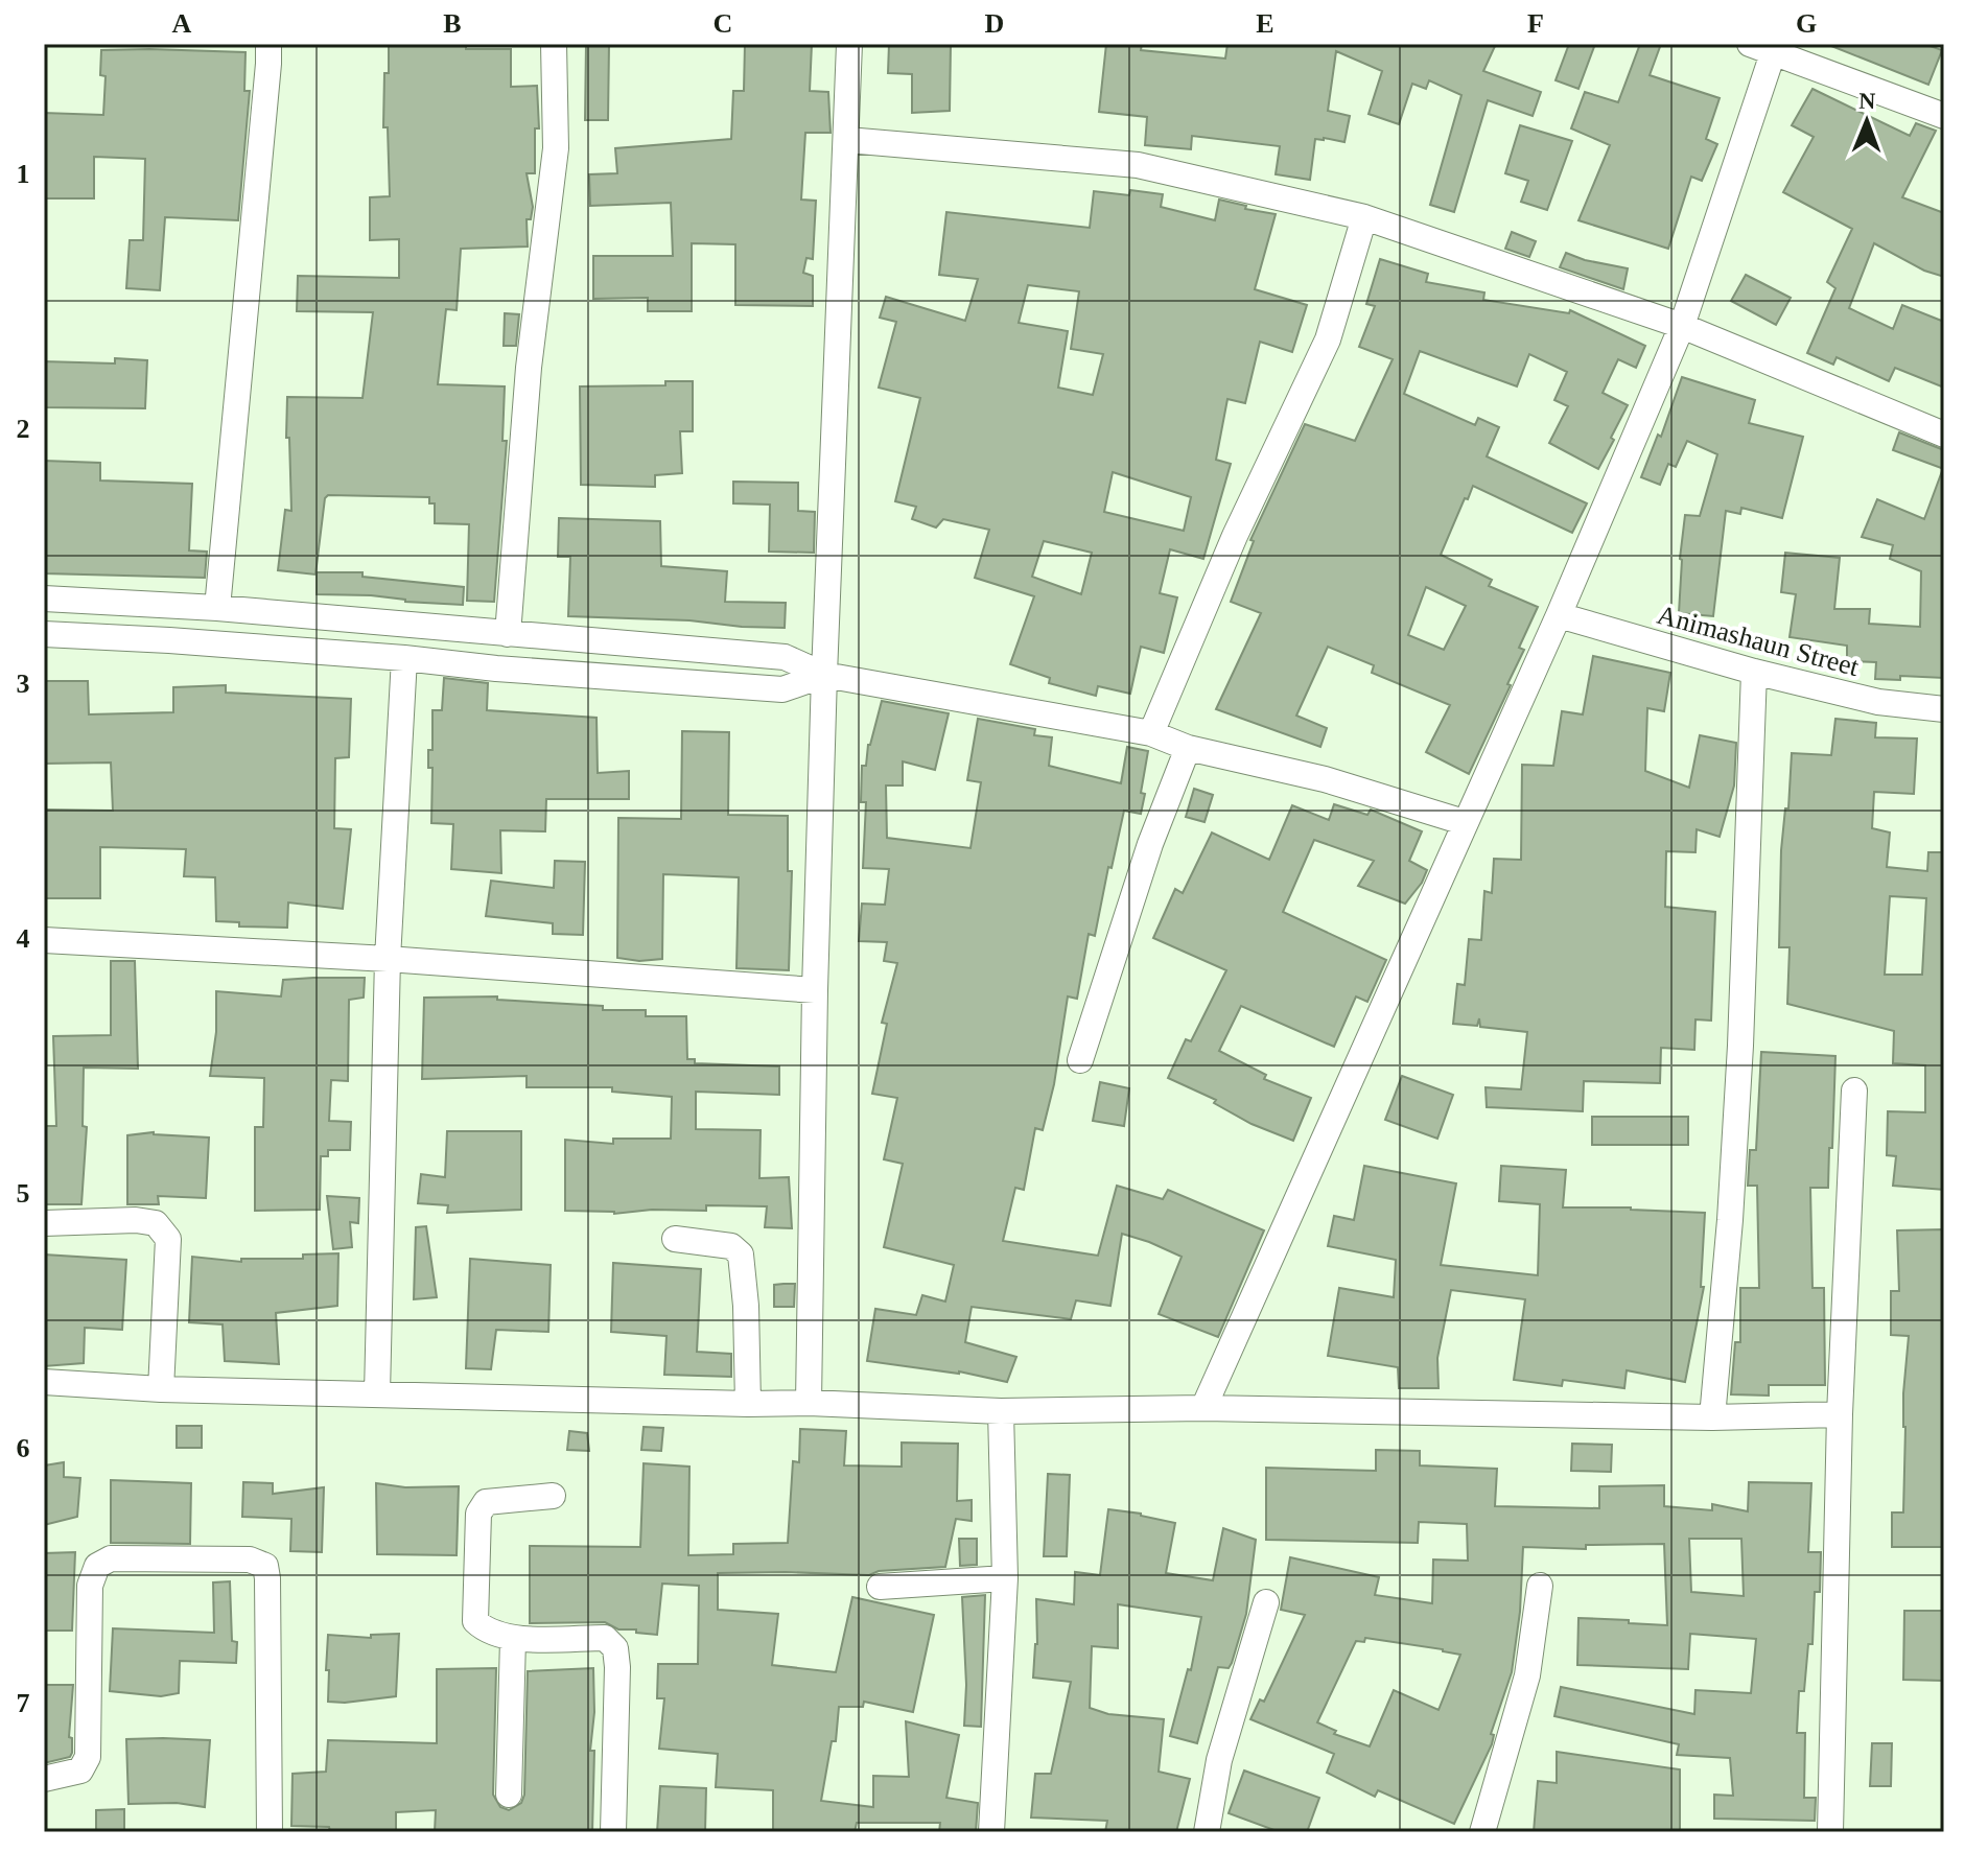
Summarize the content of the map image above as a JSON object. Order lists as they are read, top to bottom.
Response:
{
  "streets": {
    "street": ["Animashaun Street"]
  },
  "north": "top",
  "grid": {
    "columns": [
      "A",
      "B",
      "C",
      "D",
      "E",
      "F",
      "G"
    ],
    "rows": [
      "1",
      "2",
      "3",
      "4",
      "5",
      "6",
      "7"
    ]
  }
}
